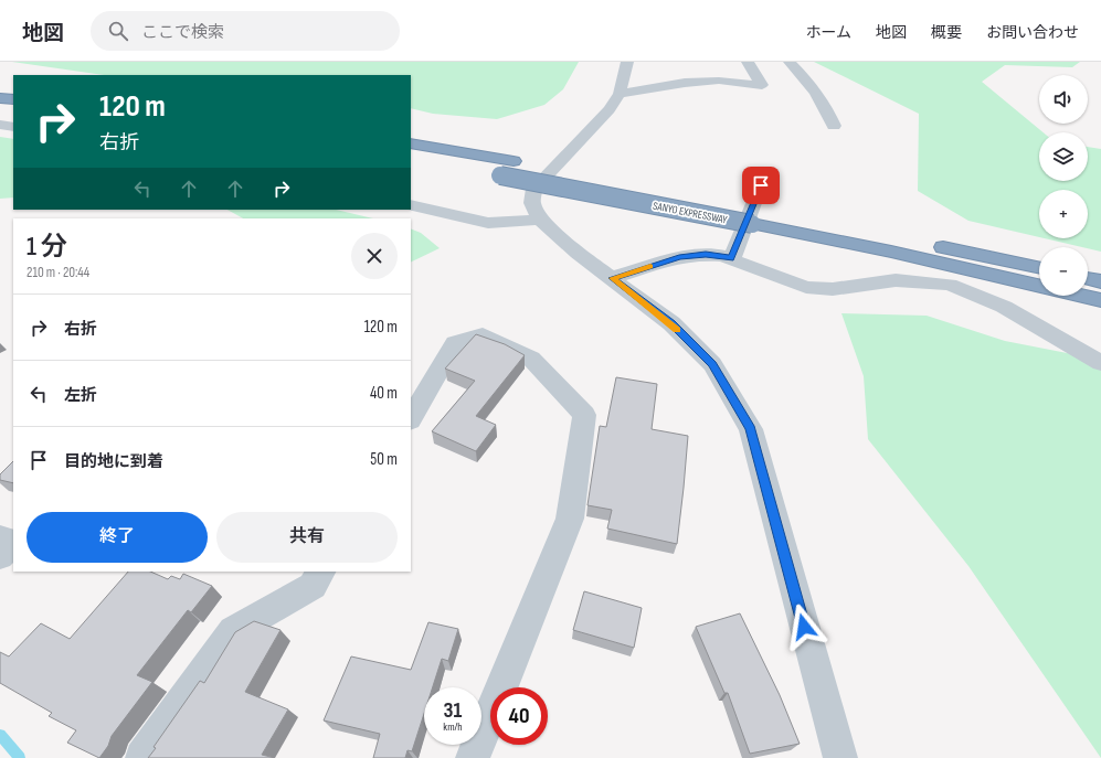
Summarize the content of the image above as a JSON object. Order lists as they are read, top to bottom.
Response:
{
  "streets": {
    "highway": ["SANYO EXPRESSWAY"]
  },
  "page": {
    "header": "地図",
    "search": "ここで検索",
    "nav": [
      "ホーム",
      "地図",
      "概要",
      "お問い合わせ"
    ],
    "map_buttons": ["+", "−"],
    "turn": ["120 m", "右折"],
    "heading": ["1 分", "210 m · 20:44"],
    "list": [
      {
        "name": "右折",
        "value": "120 m"
      },
      {
        "name": "左折",
        "value": "40 m"
      },
      {
        "name": "目的地に到着",
        "value": "50 m"
      }
    ],
    "buttons": ["終了", "共有"],
    "speed": "31 km/h",
    "limit": "40"
  }
}
